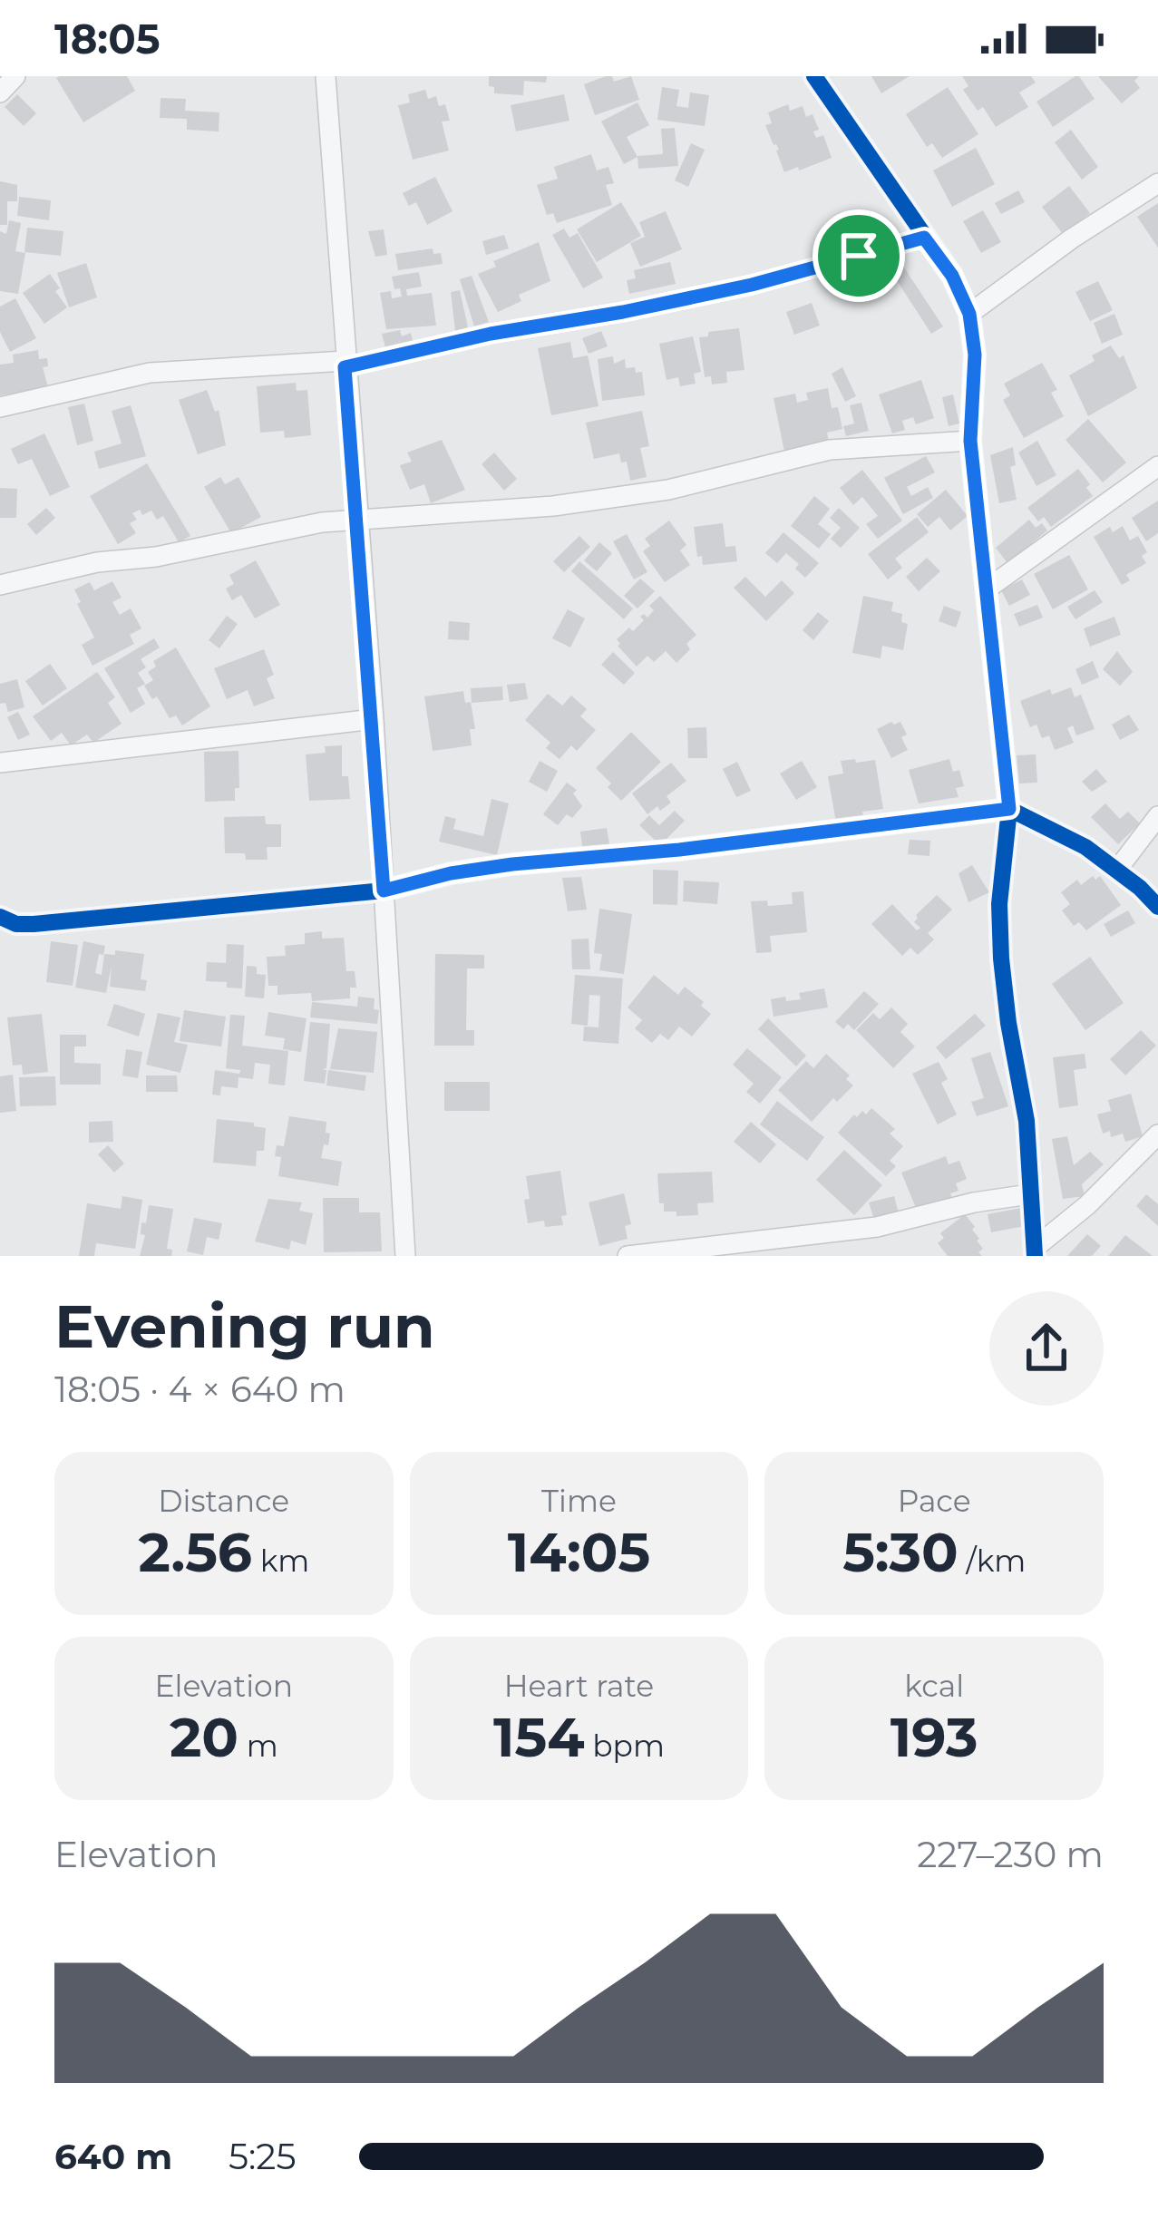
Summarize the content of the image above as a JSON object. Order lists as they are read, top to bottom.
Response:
{
  "page": {
    "status": "18:05",
    "heading": ["Evening run", "18:05 · 4 × 640 m"],
    "stats": [
      ["Distance", "2.56 km"],
      ["Time", "14:05"],
      ["Pace", "5:30 /km"],
      ["Elevation", "20 m"],
      ["Heart rate", "154 bpm"],
      ["kcal", "193"]
    ],
    "chart": ["Elevation", "227–230 m"],
    "list": [
      {
        "name": "640 m",
        "note": "5:25"
      }
    ]
  }
}
